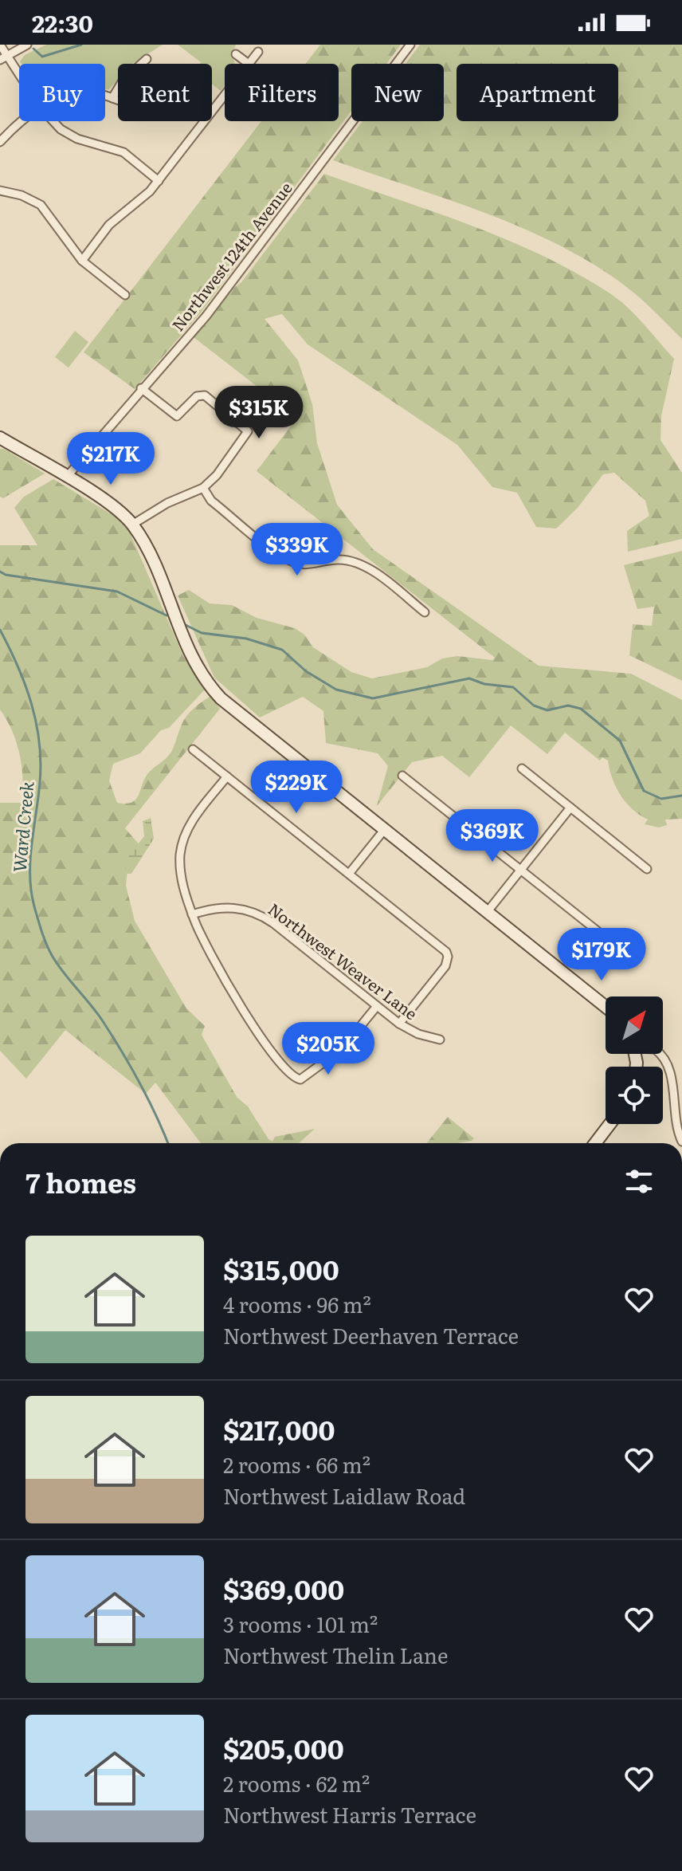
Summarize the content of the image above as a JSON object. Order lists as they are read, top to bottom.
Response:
{
  "streets": {
    "street": ["Northwest 124th Avenue", "Northwest Weaver Lane"]
  },
  "water": ["Ward Creek"],
  "north": "top right",
  "page": {
    "status": "22:30",
    "chip": [
      "Buy",
      "Rent",
      "Filters",
      "New",
      "Apartment"
    ],
    "price": [
      "$315K",
      "$217K",
      "$339K",
      "$229K",
      "$369K",
      "$179K",
      "$205K"
    ],
    "heading": "7 homes",
    "list": [
      {
        "name": "$315,000",
        "note": "4 rooms · 96 m² · Northwest Deerhaven Terrace"
      },
      {
        "name": "$217,000",
        "note": "2 rooms · 66 m² · Northwest Laidlaw Road"
      },
      {
        "name": "$369,000",
        "note": "3 rooms · 101 m² · Northwest Thelin Lane"
      },
      {
        "name": "$205,000",
        "note": "2 rooms · 62 m² · Northwest Harris Terrace"
      }
    ]
  }
}
